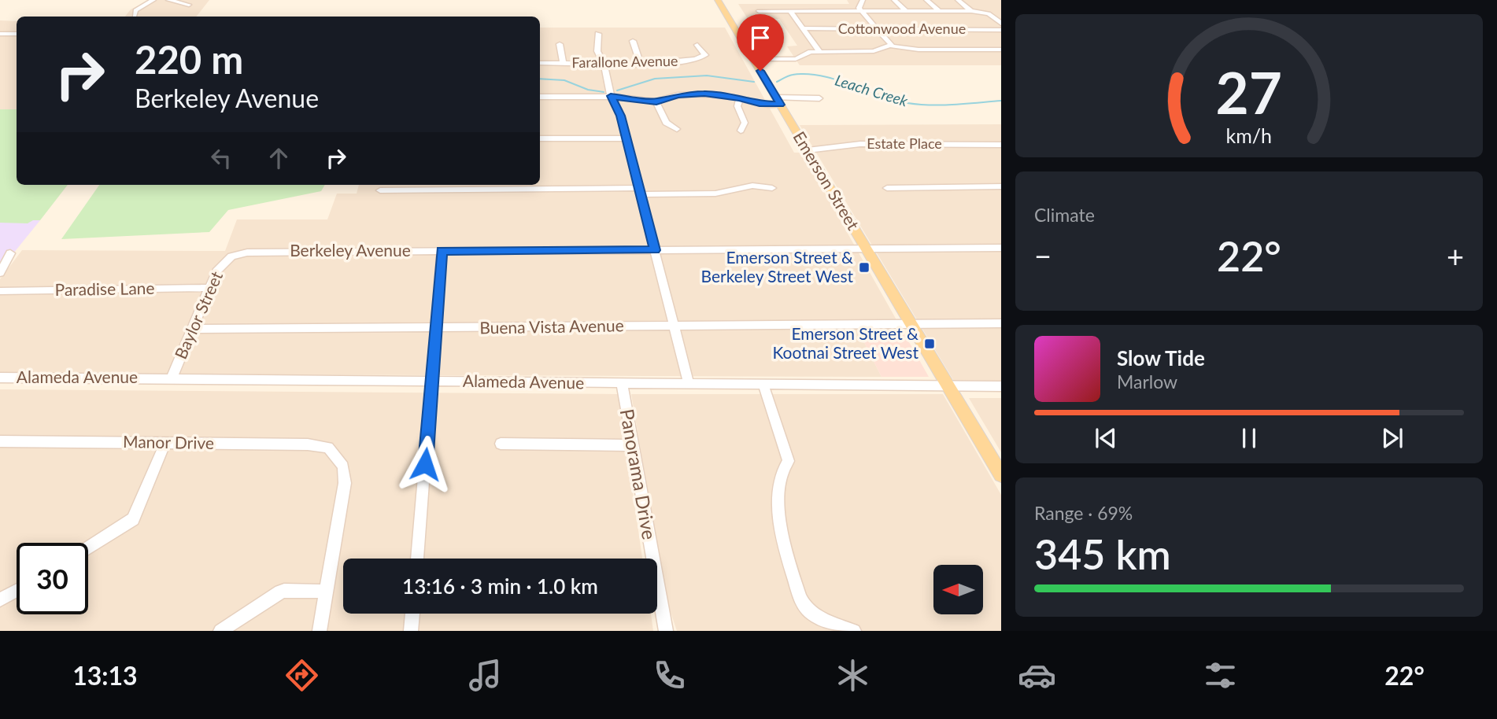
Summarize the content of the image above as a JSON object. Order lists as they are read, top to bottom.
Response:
{
  "streets": {
    "main road": ["Emerson Street"],
    "street": [
      "Cottonwood Avenue",
      "Farallone Avenue",
      "Estate Place",
      "Berkeley Avenue",
      "Paradise Lane",
      "Baylor Street",
      "Buena Vista Avenue",
      "Alameda Avenue",
      "Manor Drive",
      "Panorama Drive"
    ]
  },
  "crossings": [
    ["Estate Place", "Emerson Street"],
    ["Emerson Street", "Berkeley Avenue"],
    ["Emerson Street", "Buena Vista Avenue"],
    ["Emerson Street", "Alameda Avenue"],
    ["Berkeley Avenue", "Baylor Street"],
    ["Paradise Lane", "Baylor Street"],
    ["Baylor Street", "Buena Vista Avenue"],
    ["Baylor Street", "Alameda Avenue"],
    ["Alameda Avenue", "Panorama Drive"]
  ],
  "water": ["Leach Creek"],
  "places": {
    "transit": ["Emerson Street & Berkeley Street West", "Emerson Street & Kootnai Street West"]
  },
  "north": "left",
  "page": {
    "turn": ["220 m", "Berkeley Avenue"],
    "tile": [
      "Climate",
      ["Range · 69%", "345 km"]
    ],
    "heat": ["−", "22°", "+"],
    "song": ["Slow Tide", "Marlow"],
    "limit": "30",
    "trip": "13:16 · 3 min · 1.0 km",
    "tabs": ["13:13", "22°"],
    "gauge": ["27", "km/h"]
  }
}
